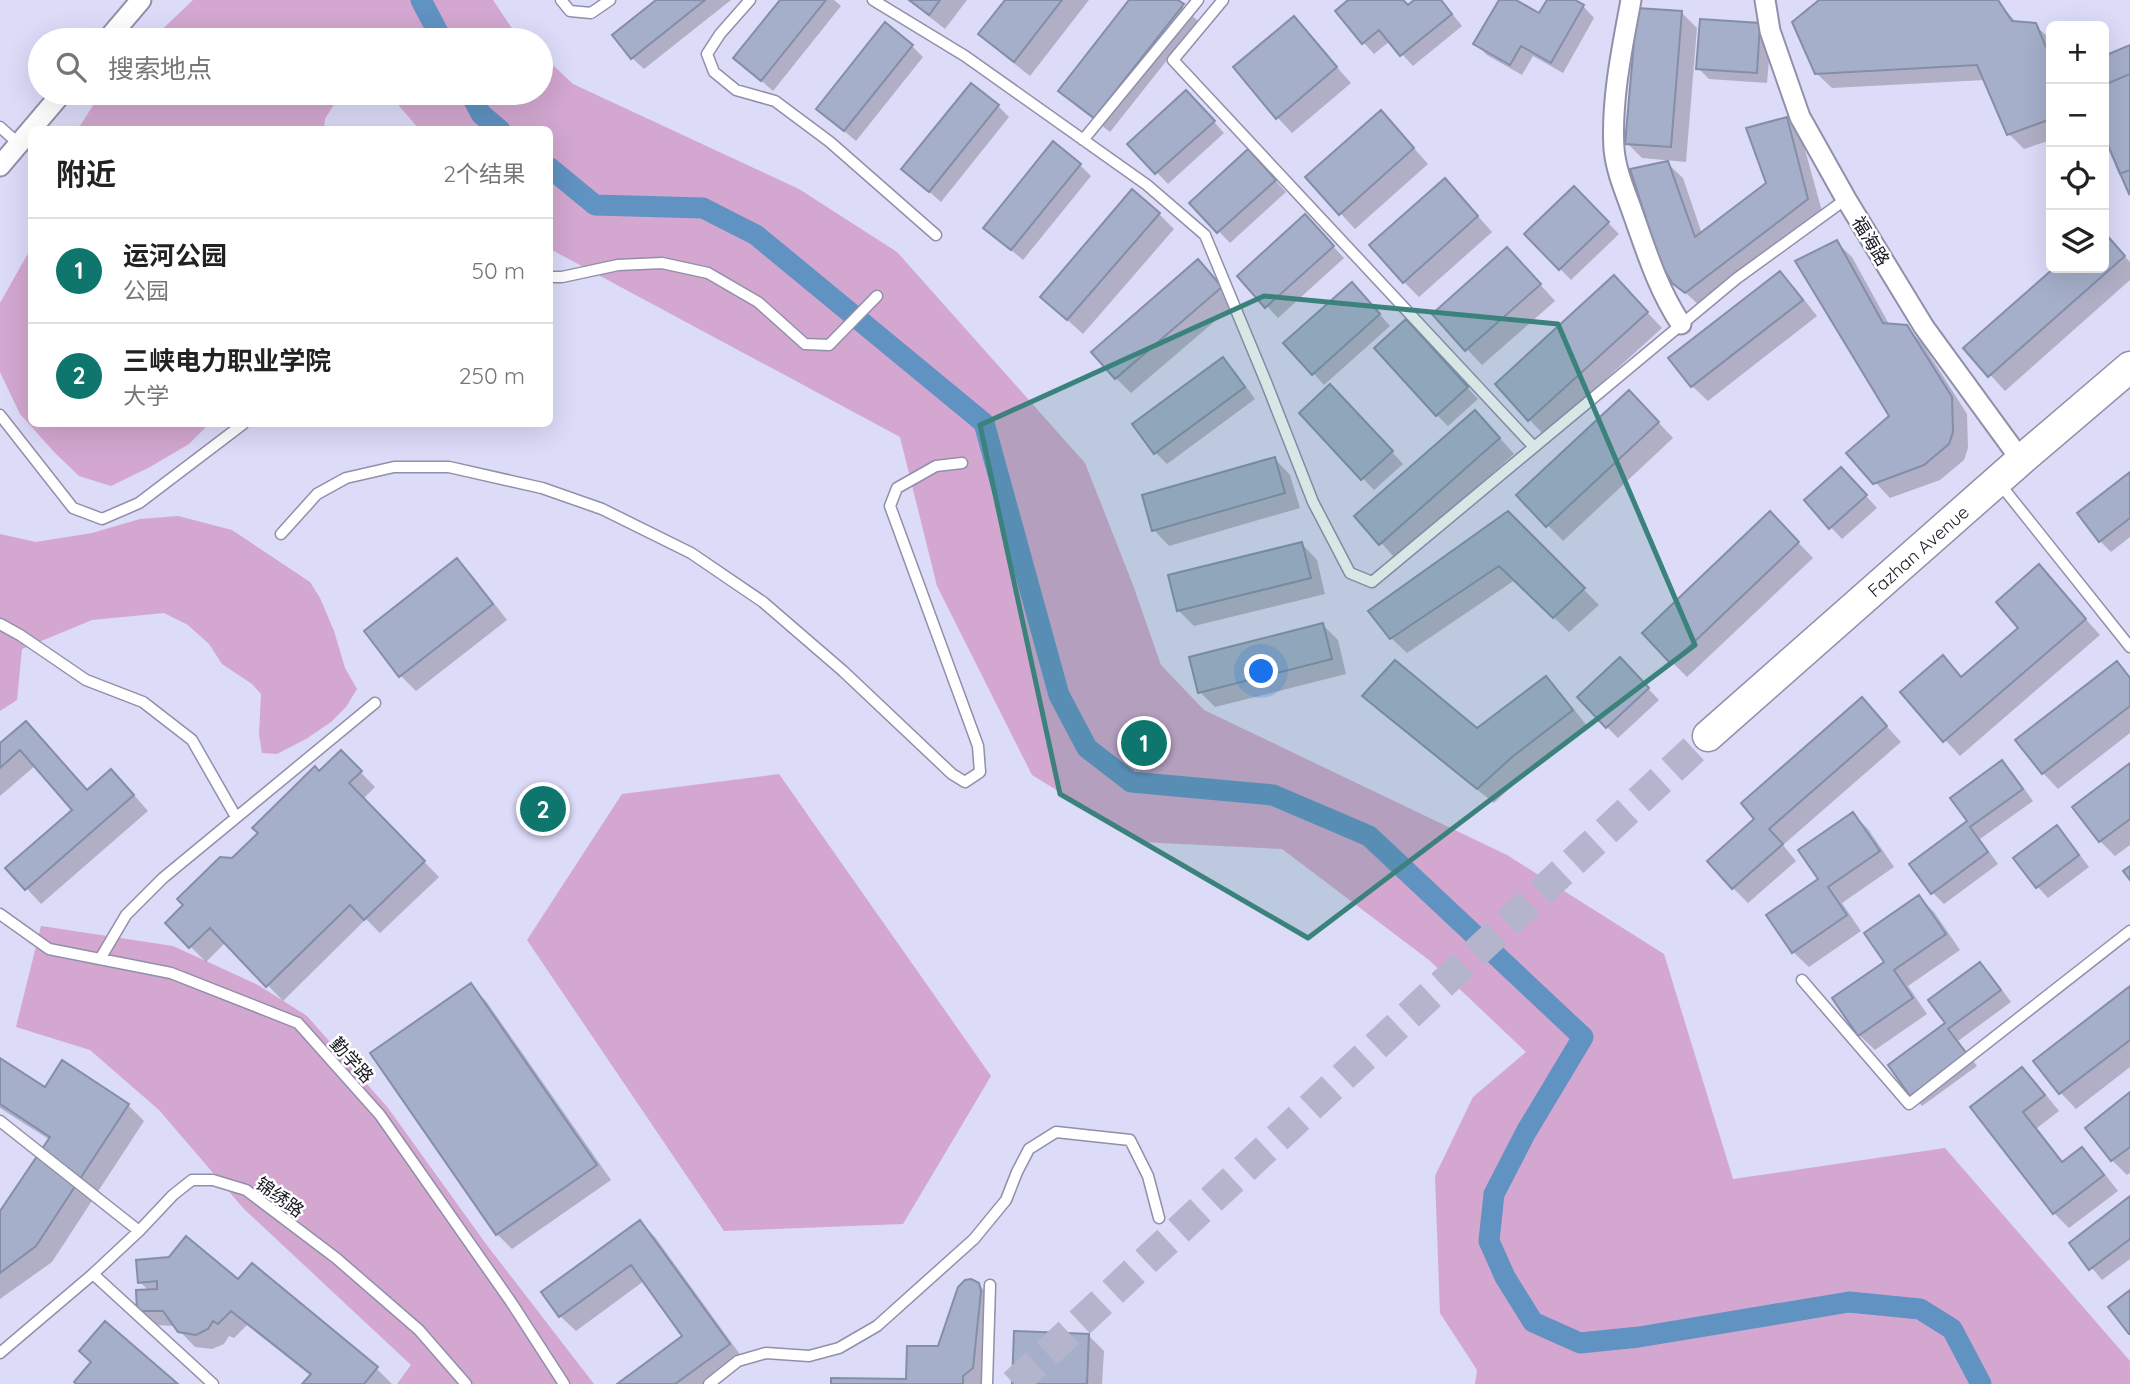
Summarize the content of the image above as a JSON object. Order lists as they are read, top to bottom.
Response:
{
  "streets": {
    "main road": ["Fazhan Avenue"],
    "street": ["福海路"],
    "lane": ["勤学路", "锦绣路"]
  },
  "crossings": [
    ["福海路", "Fazhan Avenue"]
  ],
  "page": {
    "map_buttons": ["+", "−"],
    "search": "搜索地点",
    "heading": ["附近", "2个结果"],
    "list": [
      {
        "mark": "1",
        "name": "运河公园",
        "note": "公园",
        "value": "50 m"
      },
      {
        "mark": "2",
        "name": "三峡电力职业学院",
        "note": "大学",
        "value": "250 m"
      }
    ],
    "pins": ["1", "2"]
  }
}
